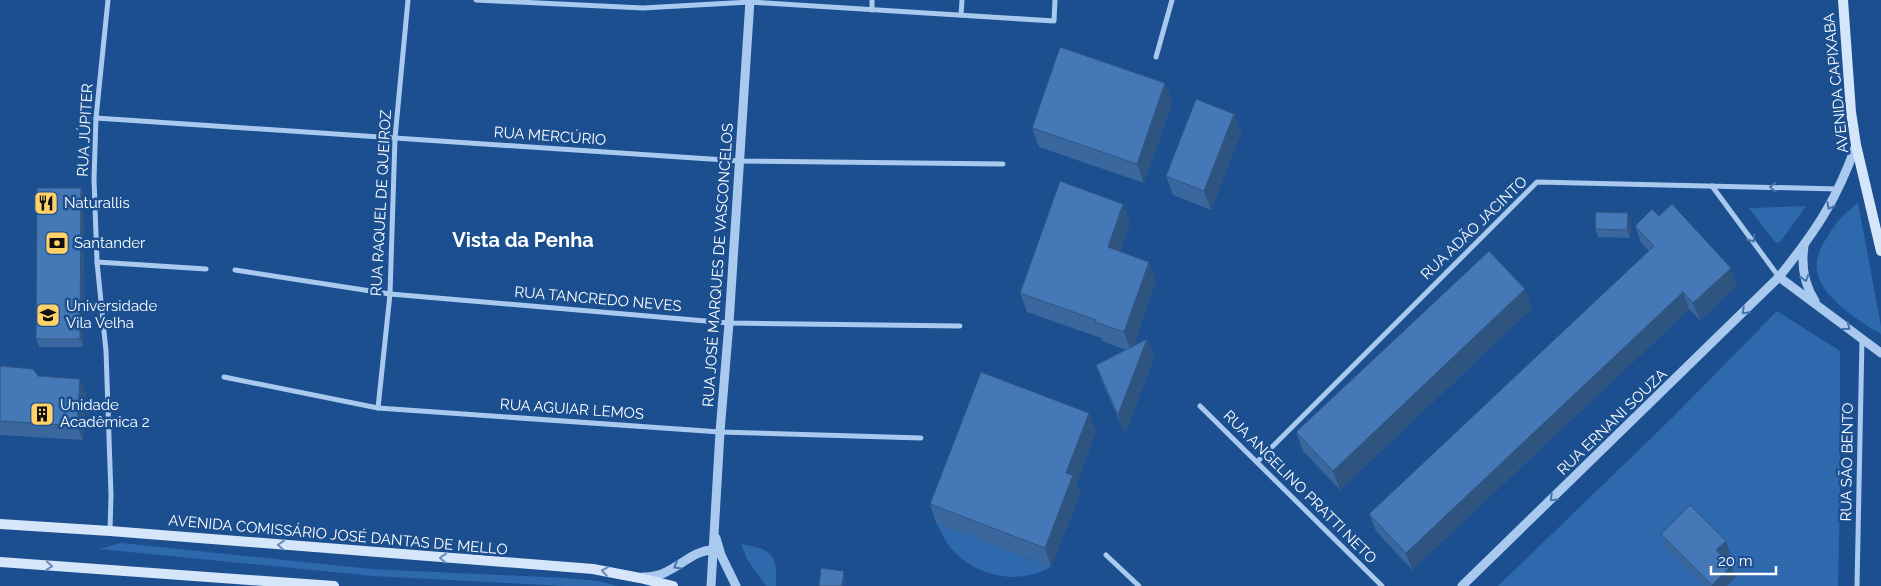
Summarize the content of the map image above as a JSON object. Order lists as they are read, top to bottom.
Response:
{
  "streets": {
    "main road": ["AVENIDA CAPIXABA", "AVENIDA COMISSÁRIO JOSÉ DANTAS DE MELLO"],
    "street": [
      "RUA JÚPITER",
      "RUA MERCÚRIO",
      "RUA RAQUEL DE QUEIROZ",
      "RUA ADÃO JACINTO",
      "RUA JOSÉ MARQUES DE VASCONCELOS",
      "RUA TANCREDO NEVES",
      "RUA AGUIAR LEMOS",
      "RUA ERNANI SOUZA",
      "RUA SÃO BENTO",
      "RUA ANGELINO PRATTI NETO"
    ]
  },
  "crossings": [
    ["AVENIDA CAPIXABA", "RUA ERNANI SOUZA"],
    ["RUA JÚPITER", "RUA MERCÚRIO"],
    ["RUA JÚPITER", "AVENIDA COMISSÁRIO JOSÉ DANTAS DE MELLO"],
    ["RUA MERCÚRIO", "RUA RAQUEL DE QUEIROZ"],
    ["RUA MERCÚRIO", "RUA JOSÉ MARQUES DE VASCONCELOS"],
    ["RUA RAQUEL DE QUEIROZ", "RUA TANCREDO NEVES"],
    ["RUA RAQUEL DE QUEIROZ", "RUA AGUIAR LEMOS"],
    ["RUA ADÃO JACINTO", "RUA ERNANI SOUZA"],
    ["RUA ADÃO JACINTO", "RUA ANGELINO PRATTI NETO"],
    ["RUA JOSÉ MARQUES DE VASCONCELOS", "RUA TANCREDO NEVES"],
    ["RUA JOSÉ MARQUES DE VASCONCELOS", "RUA AGUIAR LEMOS"]
  ],
  "one_way": ["RUA ERNANI SOUZA"],
  "districts": ["Vista da Penha"],
  "places": {
    "restaurant": ["Naturallis"],
    "bank": ["Santander"],
    "school or university": ["Universidade Vila Velha"],
    "building": ["Unidade Acadêmica 2"]
  },
  "scale_bar": "20 m"
}
